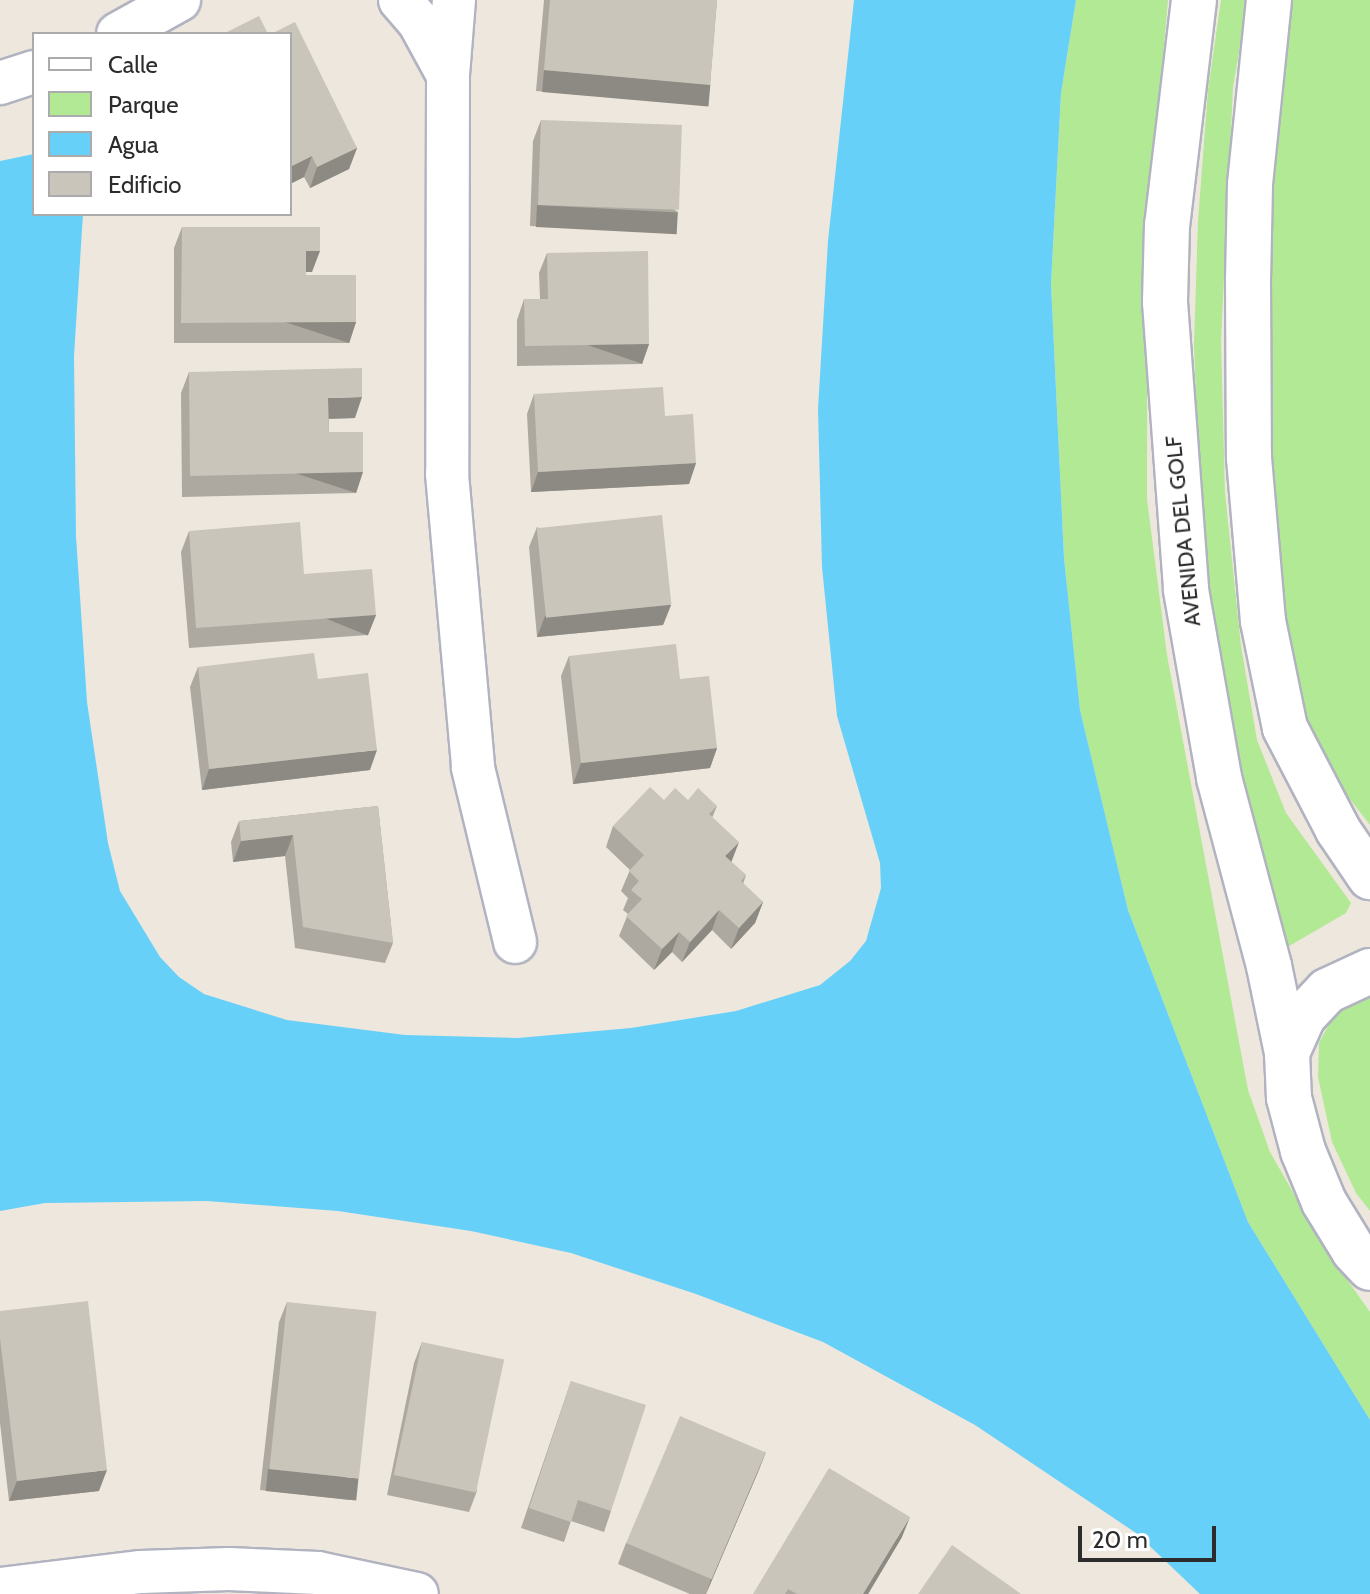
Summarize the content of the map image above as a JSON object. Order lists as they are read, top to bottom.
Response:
{
  "streets": {
    "street": ["AVENIDA DEL GOLF"]
  },
  "legend": [
    "Calle",
    "Parque",
    "Agua",
    "Edificio"
  ],
  "scale_bar": "20 m"
}
